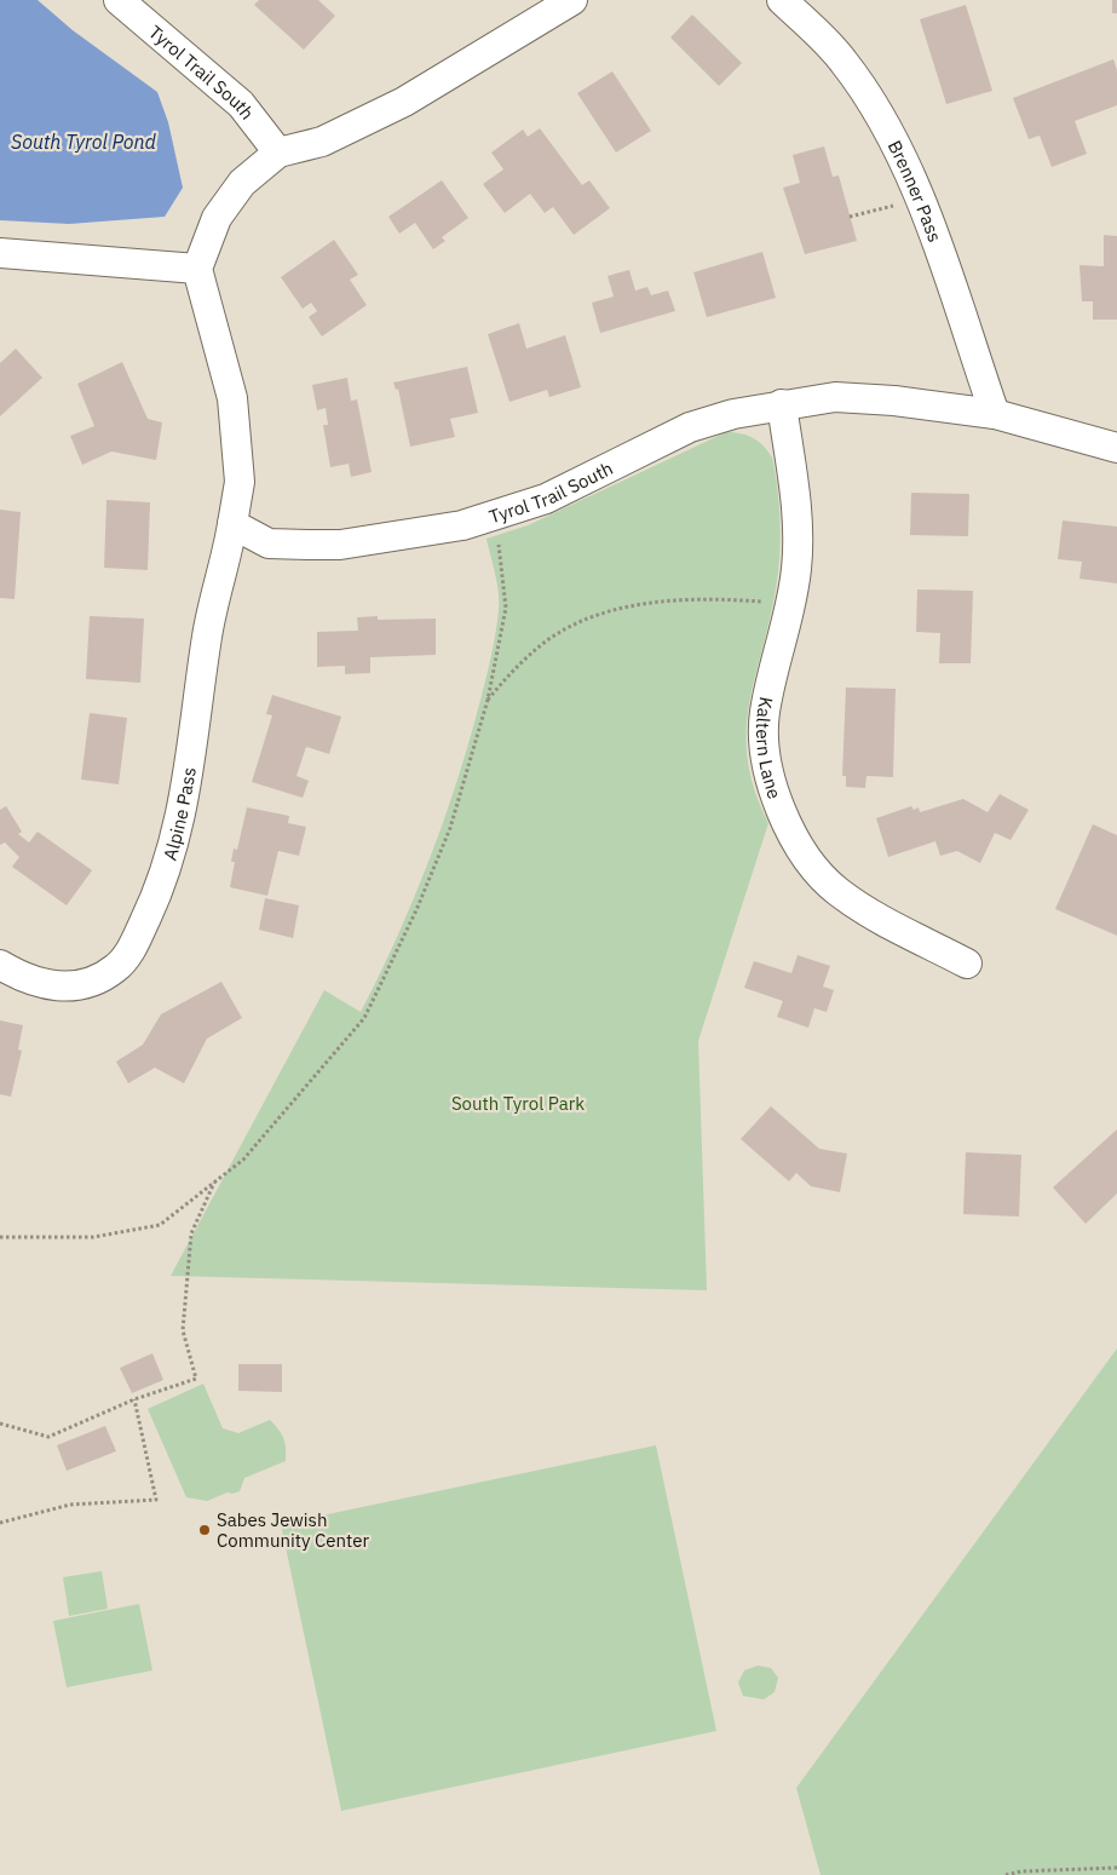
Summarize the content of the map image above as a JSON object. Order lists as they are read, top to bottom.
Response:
{
  "streets": {
    "street": [
      "Tyrol Trail South",
      "Brenner Pass",
      "Kaltern Lane",
      "Alpine Pass"
    ]
  },
  "crossings": [
    ["Tyrol Trail South", "Brenner Pass"],
    ["Tyrol Trail South", "Kaltern Lane"],
    ["Tyrol Trail South", "Alpine Pass"]
  ],
  "water": ["South Tyrol Pond"],
  "parks": ["South Tyrol Park"],
  "places": ["Sabes Jewish Community Center"]
}
